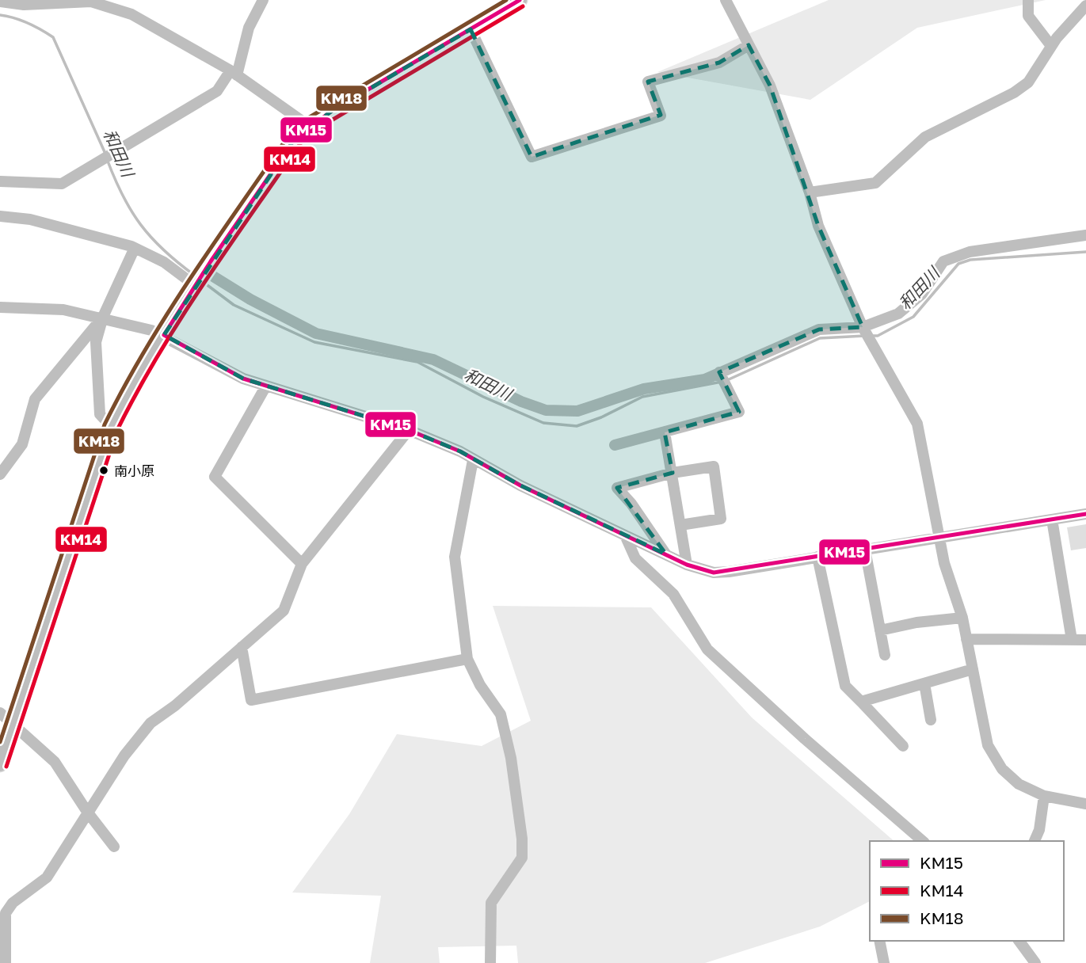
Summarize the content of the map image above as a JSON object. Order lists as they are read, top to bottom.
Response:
{
  "water": ["和田川"],
  "places": ["南小原"],
  "lines": ["transit line KM15", "transit line KM18", "transit line KM14"],
  "legend": ["KM15", "KM14", "KM18"]
}
